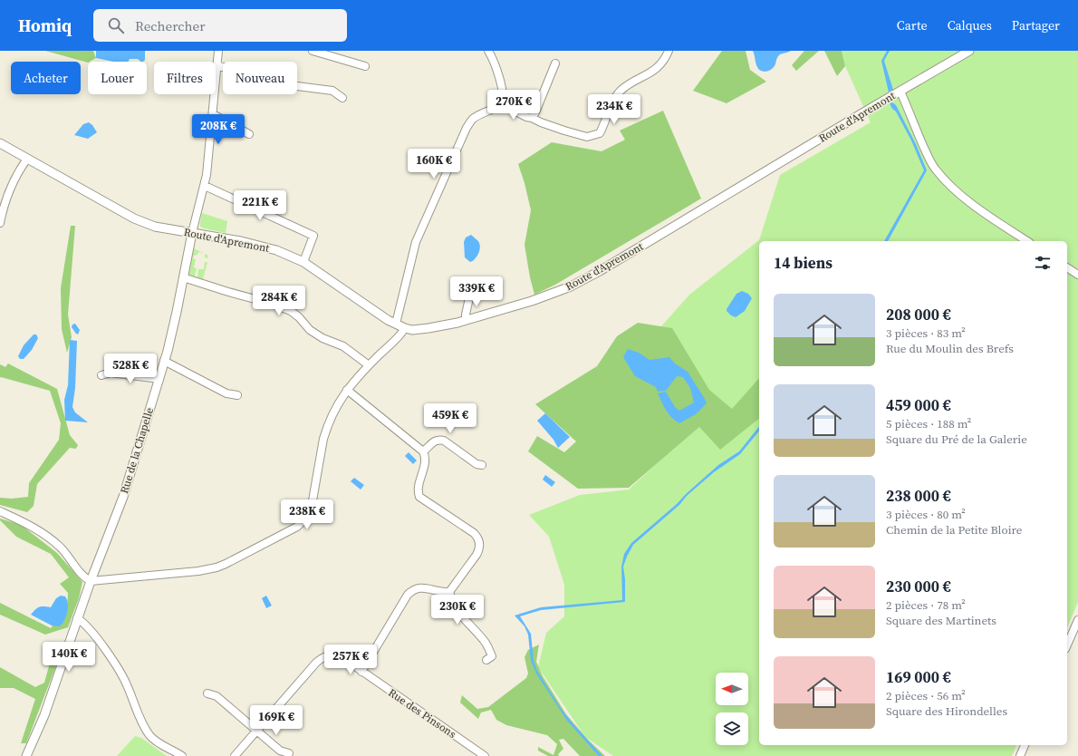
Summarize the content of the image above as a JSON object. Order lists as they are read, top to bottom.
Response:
{
  "streets": {
    "street": ["Route d'Apremont", "Rue de la Chapelle", "Rue des Pinsons"]
  },
  "crossings": [
    ["Route d'Apremont", "Rue de la Chapelle"]
  ],
  "north": "left",
  "page": {
    "header": "Homiq",
    "search": "Rechercher",
    "nav": ["Carte", "Calques", "Partager"],
    "chip": [
      "Acheter",
      "Louer",
      "Filtres",
      "Nouveau"
    ],
    "price": [
      "270K €",
      "234K €",
      "208K €",
      "160K €",
      "221K €",
      "339K €",
      "284K €",
      "528K €",
      "459K €",
      "238K €",
      "230K €",
      "140K €",
      "257K €",
      "169K €"
    ],
    "heading": "14 biens",
    "list": [
      {
        "name": "208 000 €",
        "note": "3 pièces · 83 m² · Rue du Moulin des Brefs"
      },
      {
        "name": "459 000 €",
        "note": "5 pièces · 188 m² · Square du Pré de la Galerie"
      },
      {
        "name": "238 000 €",
        "note": "3 pièces · 80 m² · Chemin de la Petite Bloire"
      },
      {
        "name": "230 000 €",
        "note": "2 pièces · 78 m² · Square des Martinets"
      },
      {
        "name": "169 000 €",
        "note": "2 pièces · 56 m² · Square des Hirondelles"
      }
    ]
  }
}
